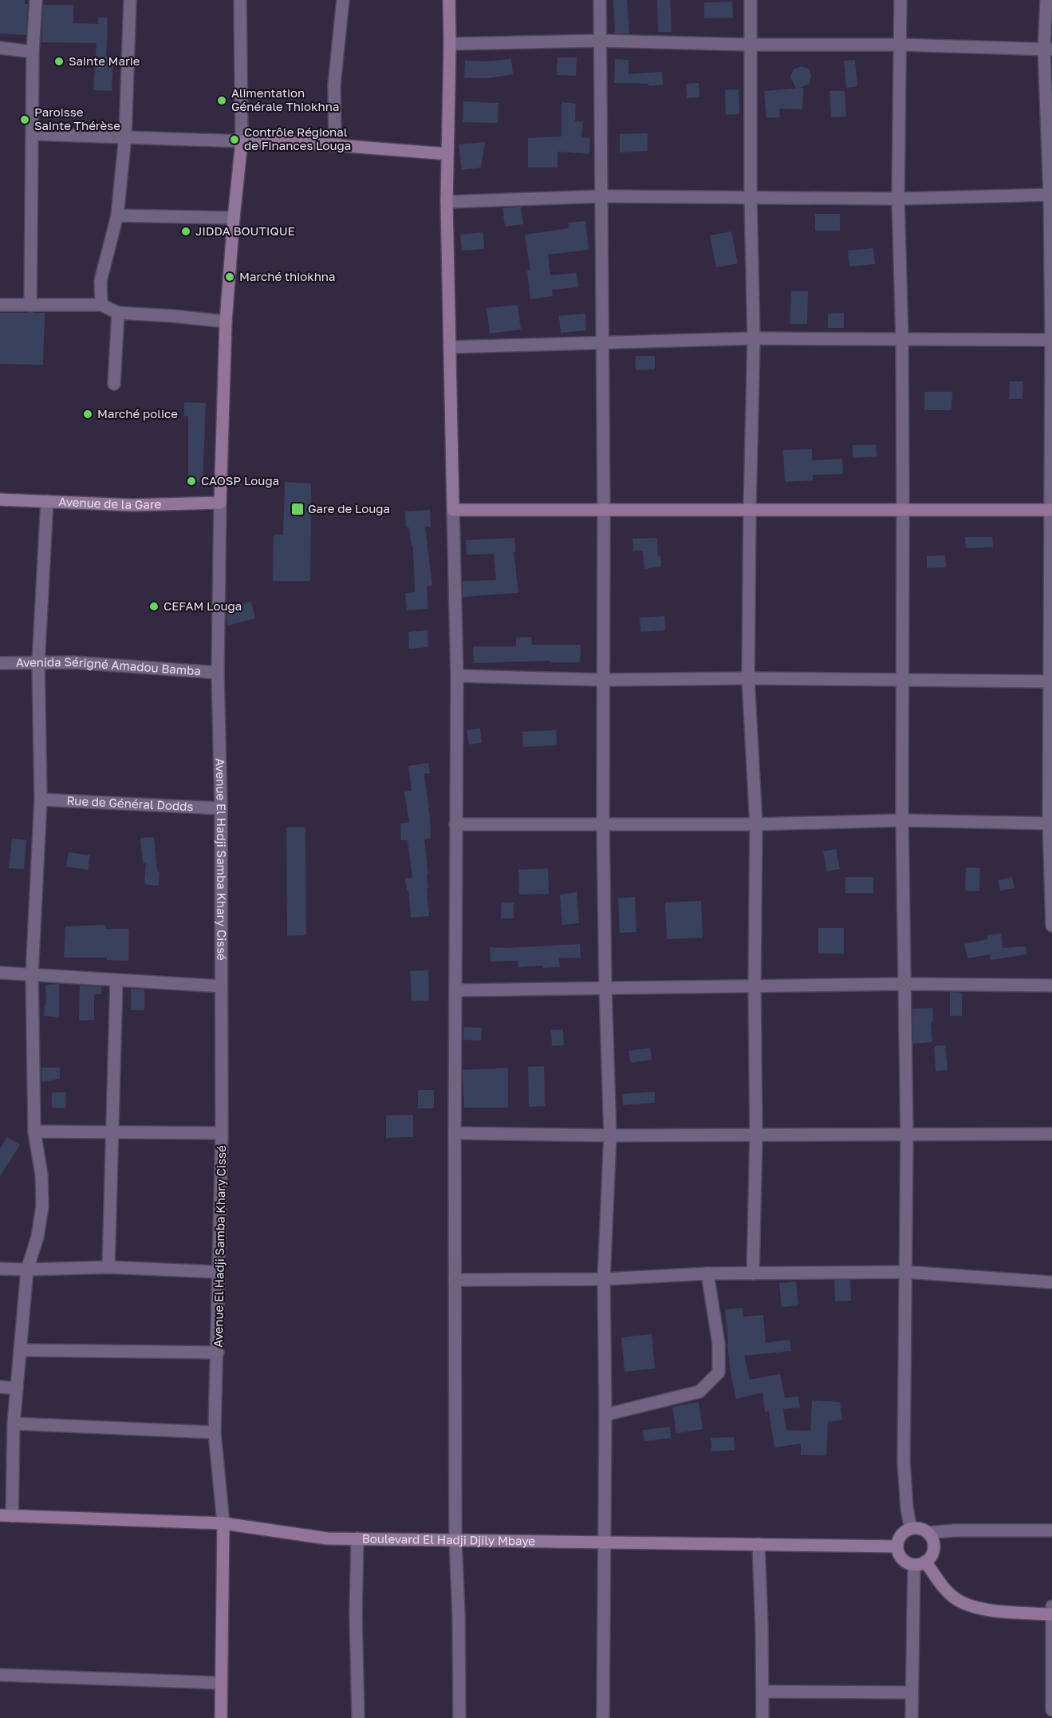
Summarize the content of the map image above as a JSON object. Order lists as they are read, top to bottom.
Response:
{
  "streets": {
    "street": [
      "Avenue de la Gare",
      "Avenida Sérigné Amadou Bamba",
      "Rue de Général Dodds",
      "Avenue El Hadji Samba Khary Cissé",
      "Boulevard El Hadji Djily Mbaye"
    ]
  },
  "crossings": [
    ["Avenue de la Gare", "Avenue El Hadji Samba Khary Cissé"],
    ["Avenida Sérigné Amadou Bamba", "Avenue El Hadji Samba Khary Cissé"],
    ["Rue de Général Dodds", "Avenue El Hadji Samba Khary Cissé"],
    ["Avenue El Hadji Samba Khary Cissé", "Boulevard El Hadji Djily Mbaye"]
  ],
  "places": {
    "other": [
      "Sainte Marie",
      "Alimentation Générale Thiokhna",
      "Paroisse Sainte Thérèse",
      "Contrôle Régional de Finances Louga",
      "JIDDA BOUTIQUE",
      "Marché thiokhna",
      "Marché police",
      "CAOSP Louga",
      "CEFAM Louga"
    ],
    "transit": ["Gare de Louga"]
  }
}
